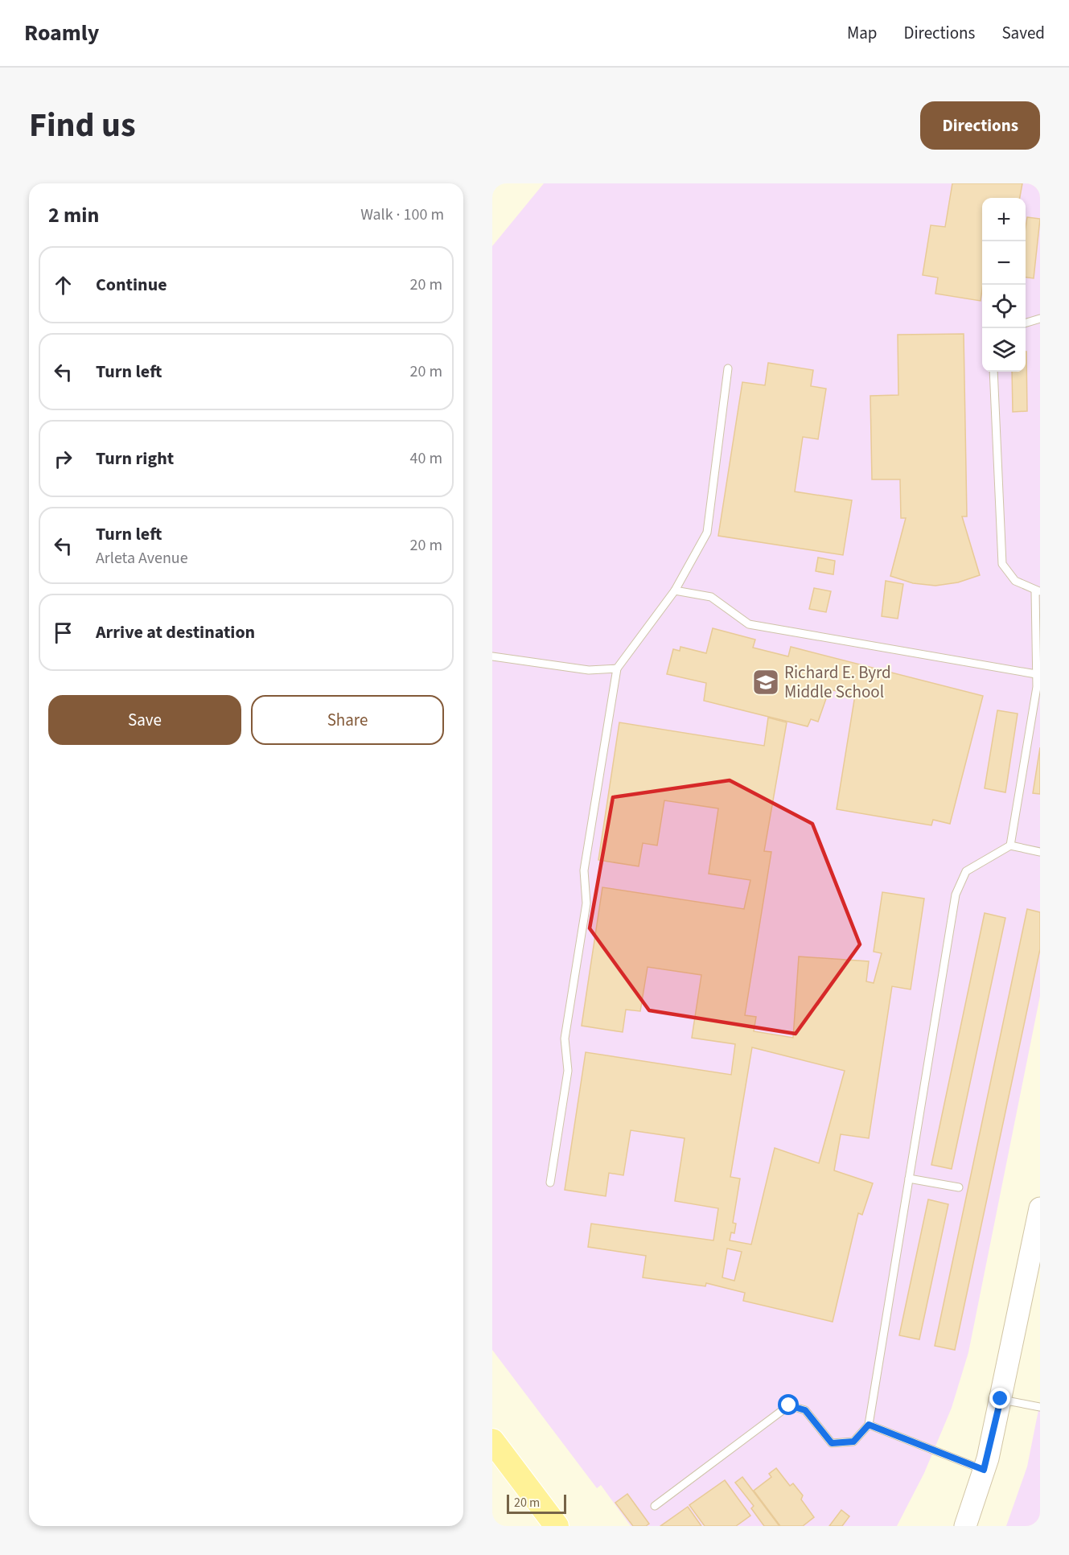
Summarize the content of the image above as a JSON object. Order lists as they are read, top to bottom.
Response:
{
  "places": {
    "school or university": ["Richard E. Byrd Middle School"]
  },
  "scale_bar": "20 m",
  "page": {
    "header": "Roamly",
    "nav": ["Map", "Directions", "Saved"],
    "title": "Find us",
    "buttons": [
      "Directions",
      ["Save", "Share"]
    ],
    "heading": ["2 min", "Walk · 100 m"],
    "map_buttons": ["+", "−"],
    "list": [
      ["Continue", "20 m"],
      ["Turn left", "20 m"],
      ["Turn right", "40 m"],
      ["Turn left", "Arleta Avenue", "20 m"],
      "Arrive at destination"
    ],
    "scale": "20 m"
  }
}
